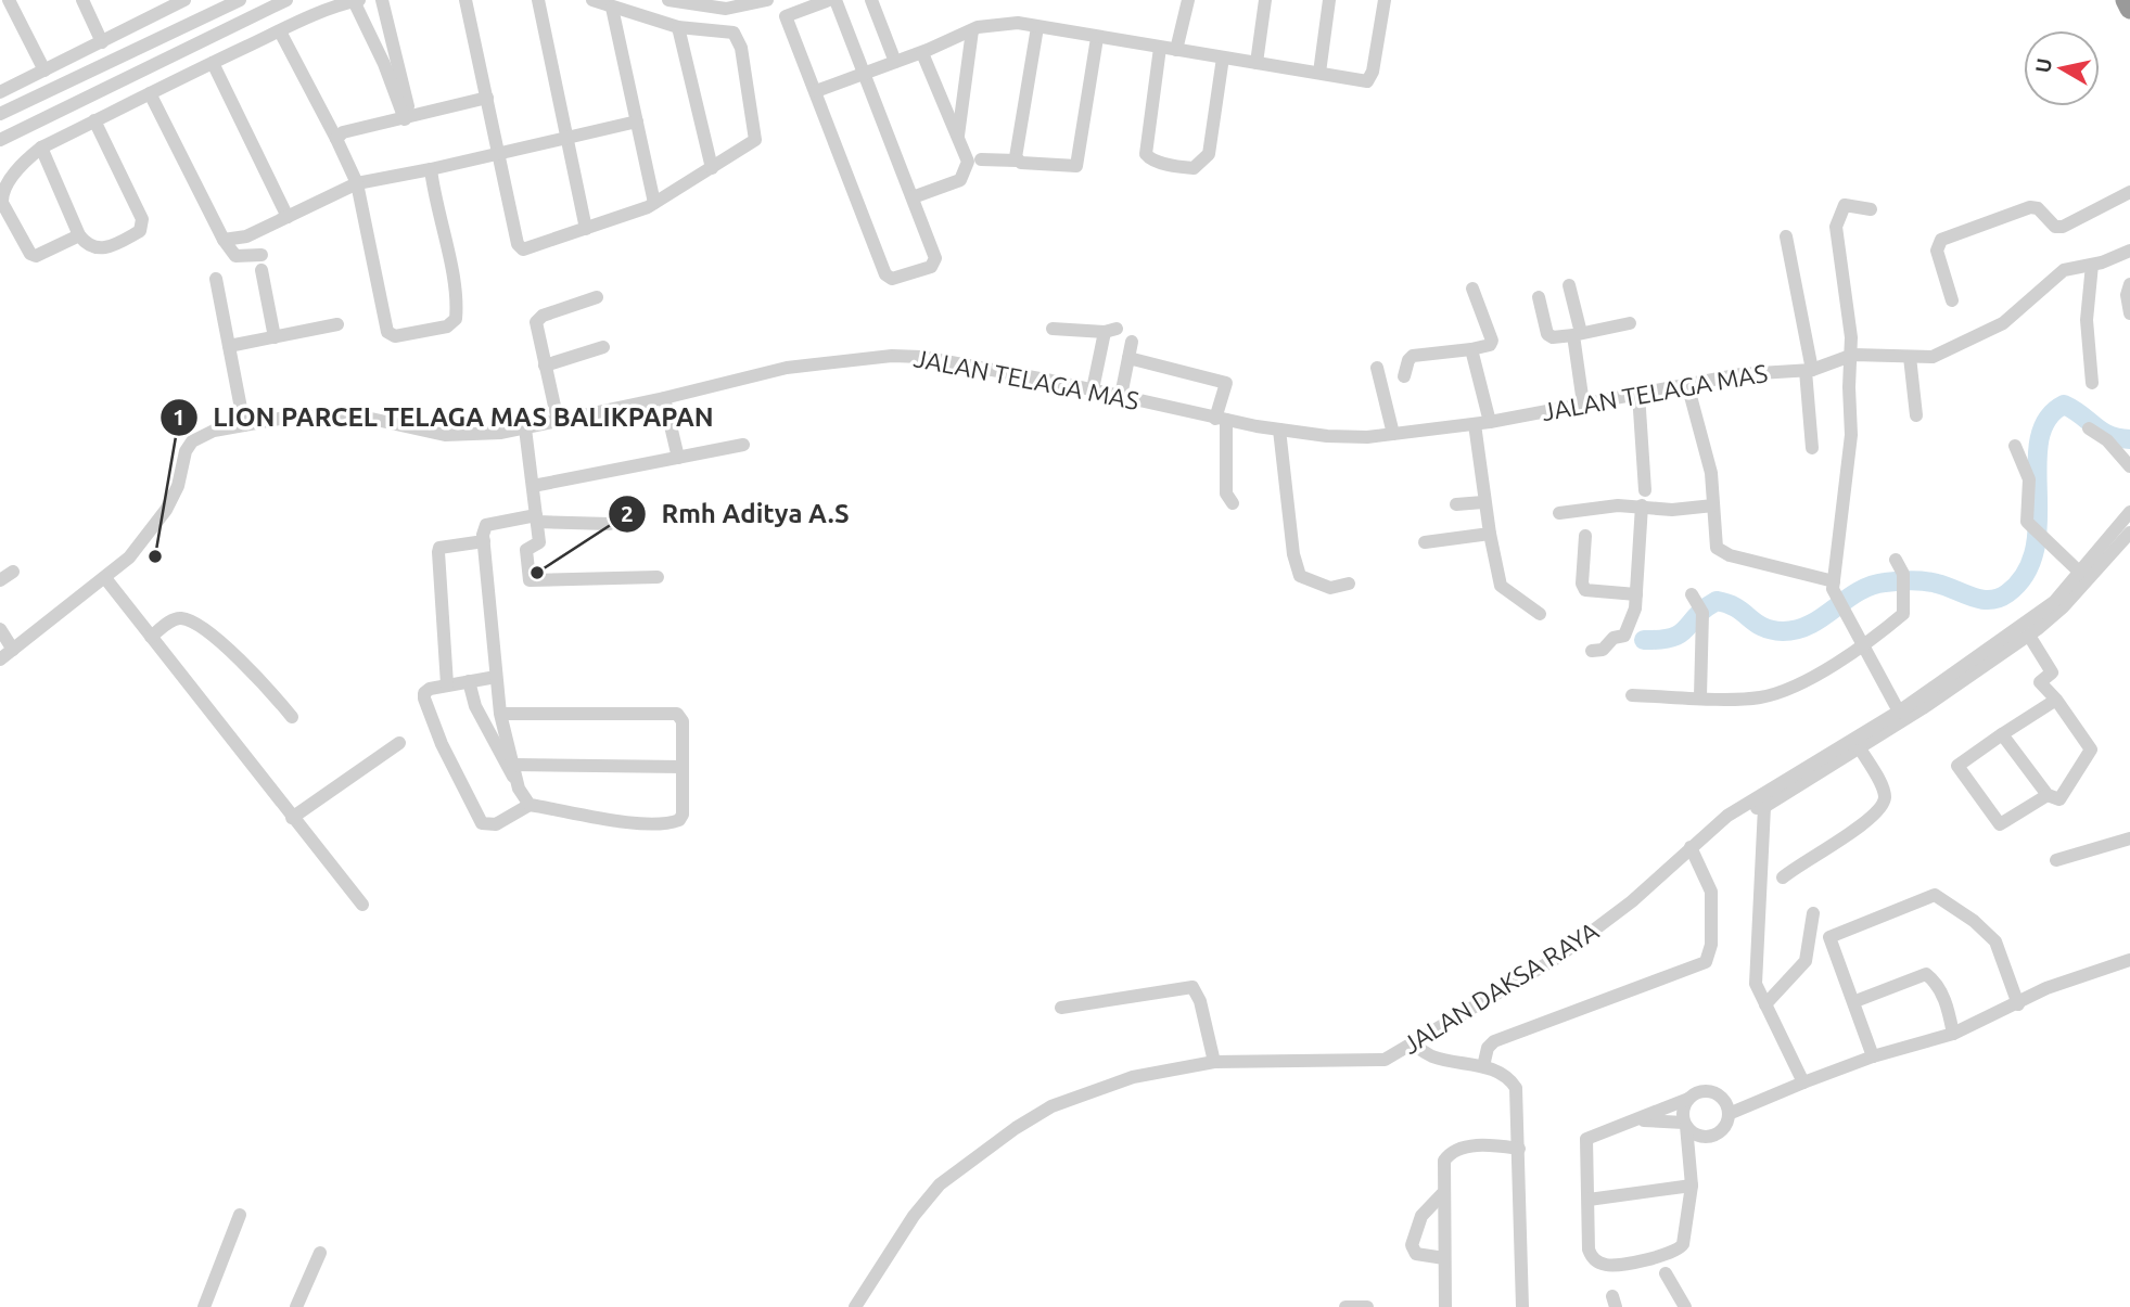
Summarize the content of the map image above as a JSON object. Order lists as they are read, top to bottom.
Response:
{
  "streets": {
    "street": ["JALAN TELAGA MAS", "JALAN DAKSA RAYA"]
  },
  "places": ["LION PARCEL TELAGA MAS BALIKPAPAN", "Rmh Aditya A.S"],
  "north": "left"
}
